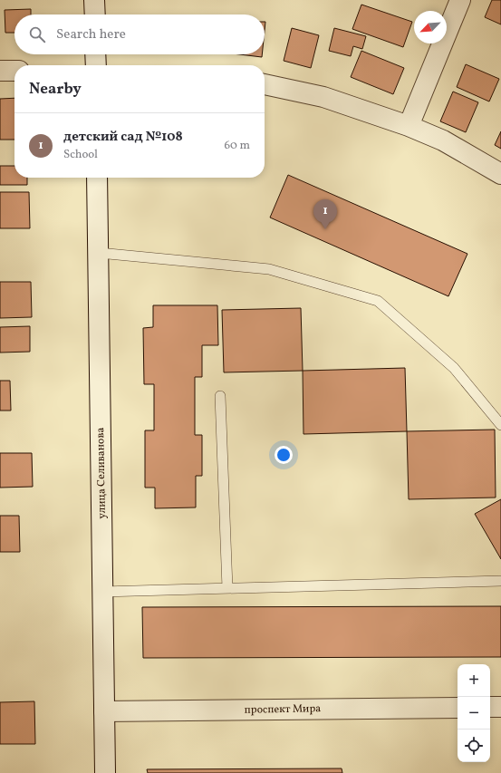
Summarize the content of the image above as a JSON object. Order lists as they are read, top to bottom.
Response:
{
  "streets": {
    "street": ["улица Селиванова", "проспект Мира"]
  },
  "crossings": [
    ["улица Селиванова", "проспект Мира"]
  ],
  "north": "bottom left",
  "page": {
    "search": "Search here",
    "heading": "Nearby",
    "list": [
      {
        "mark": "1",
        "name": "детский сад №108",
        "note": "School",
        "value": "60 m"
      }
    ],
    "pins": "1",
    "map_buttons": ["+", "−"]
  }
}
